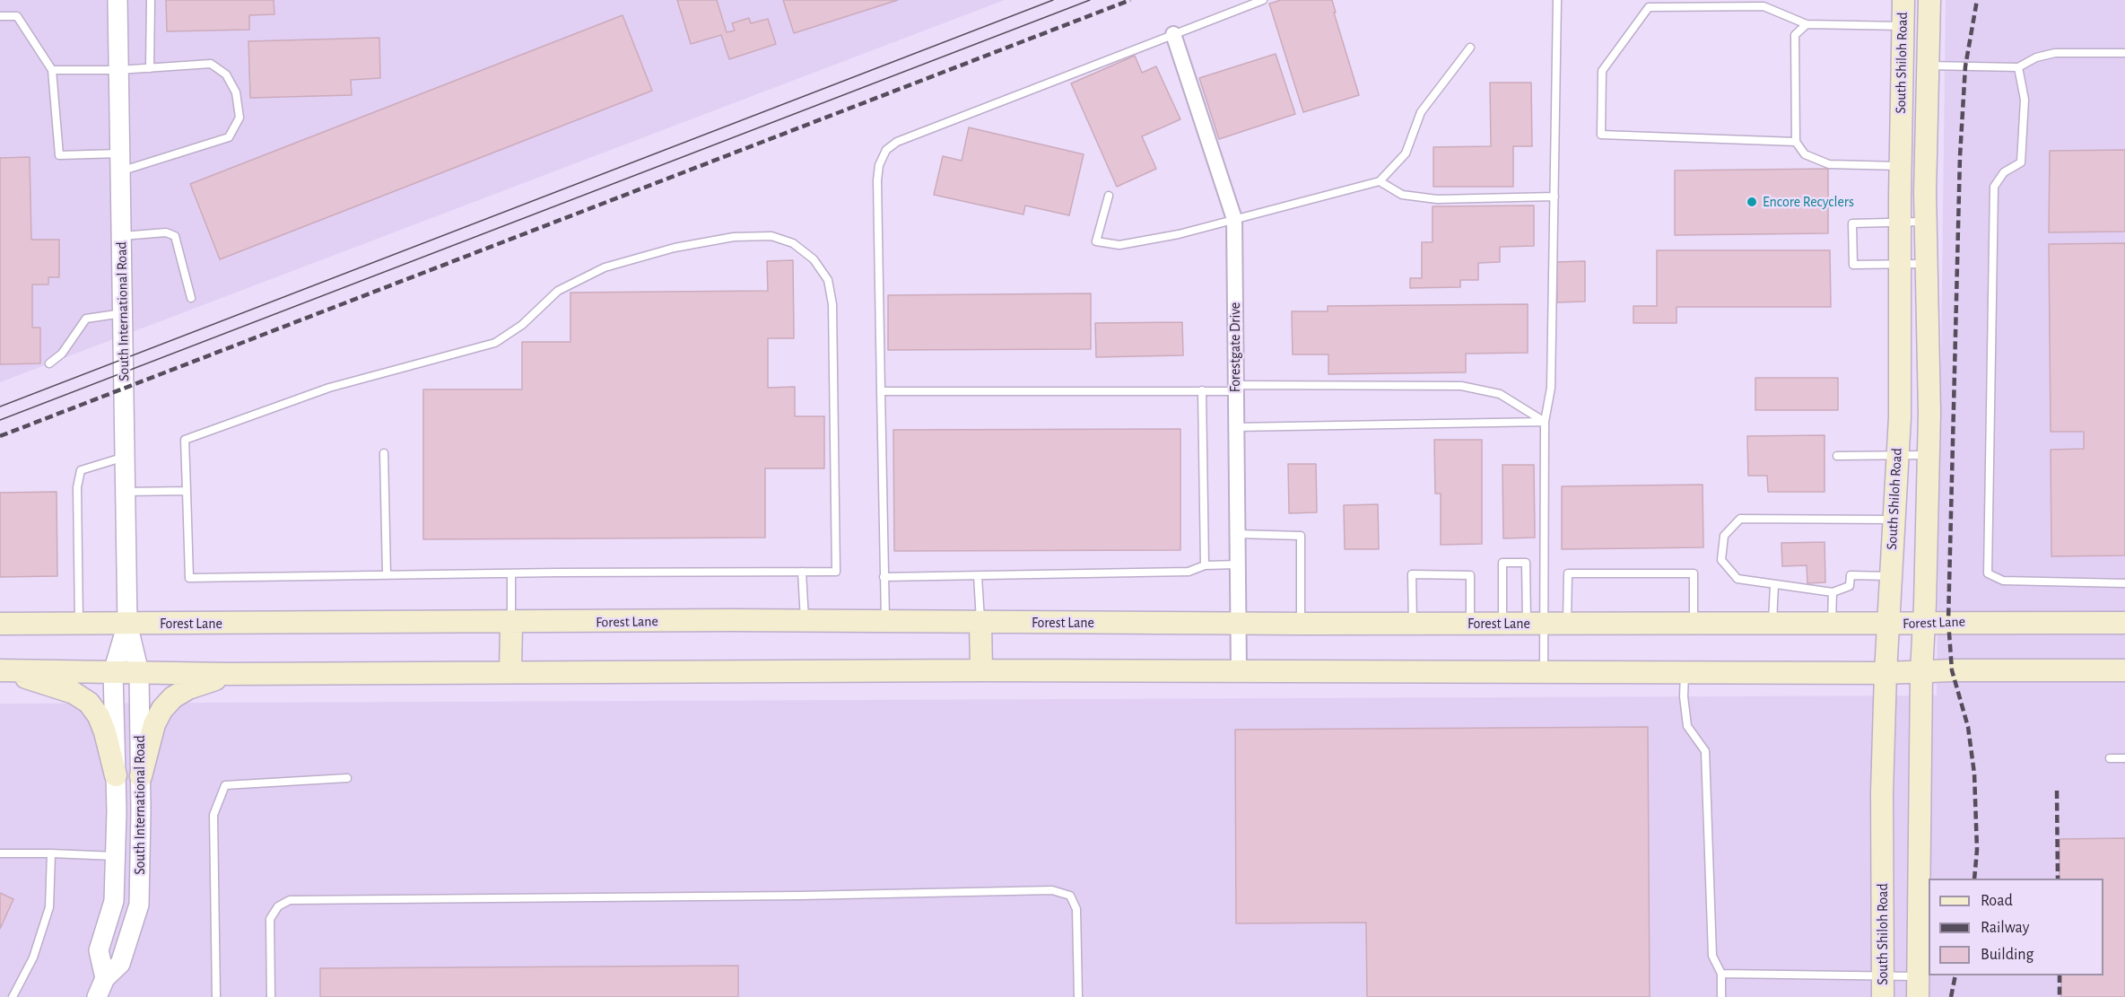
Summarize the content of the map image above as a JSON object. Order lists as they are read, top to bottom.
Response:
{
  "streets": {
    "main road": ["South Shiloh Road", "Forest Lane"],
    "street": ["South International Road", "Forestgate Drive"]
  },
  "crossings": [
    ["South Shiloh Road", "Forest Lane"],
    ["South International Road", "Forest Lane"],
    ["Forestgate Drive", "Forest Lane"]
  ],
  "places": ["Encore Recyclers"],
  "legend": ["Road", "Railway", "Building"]
}
